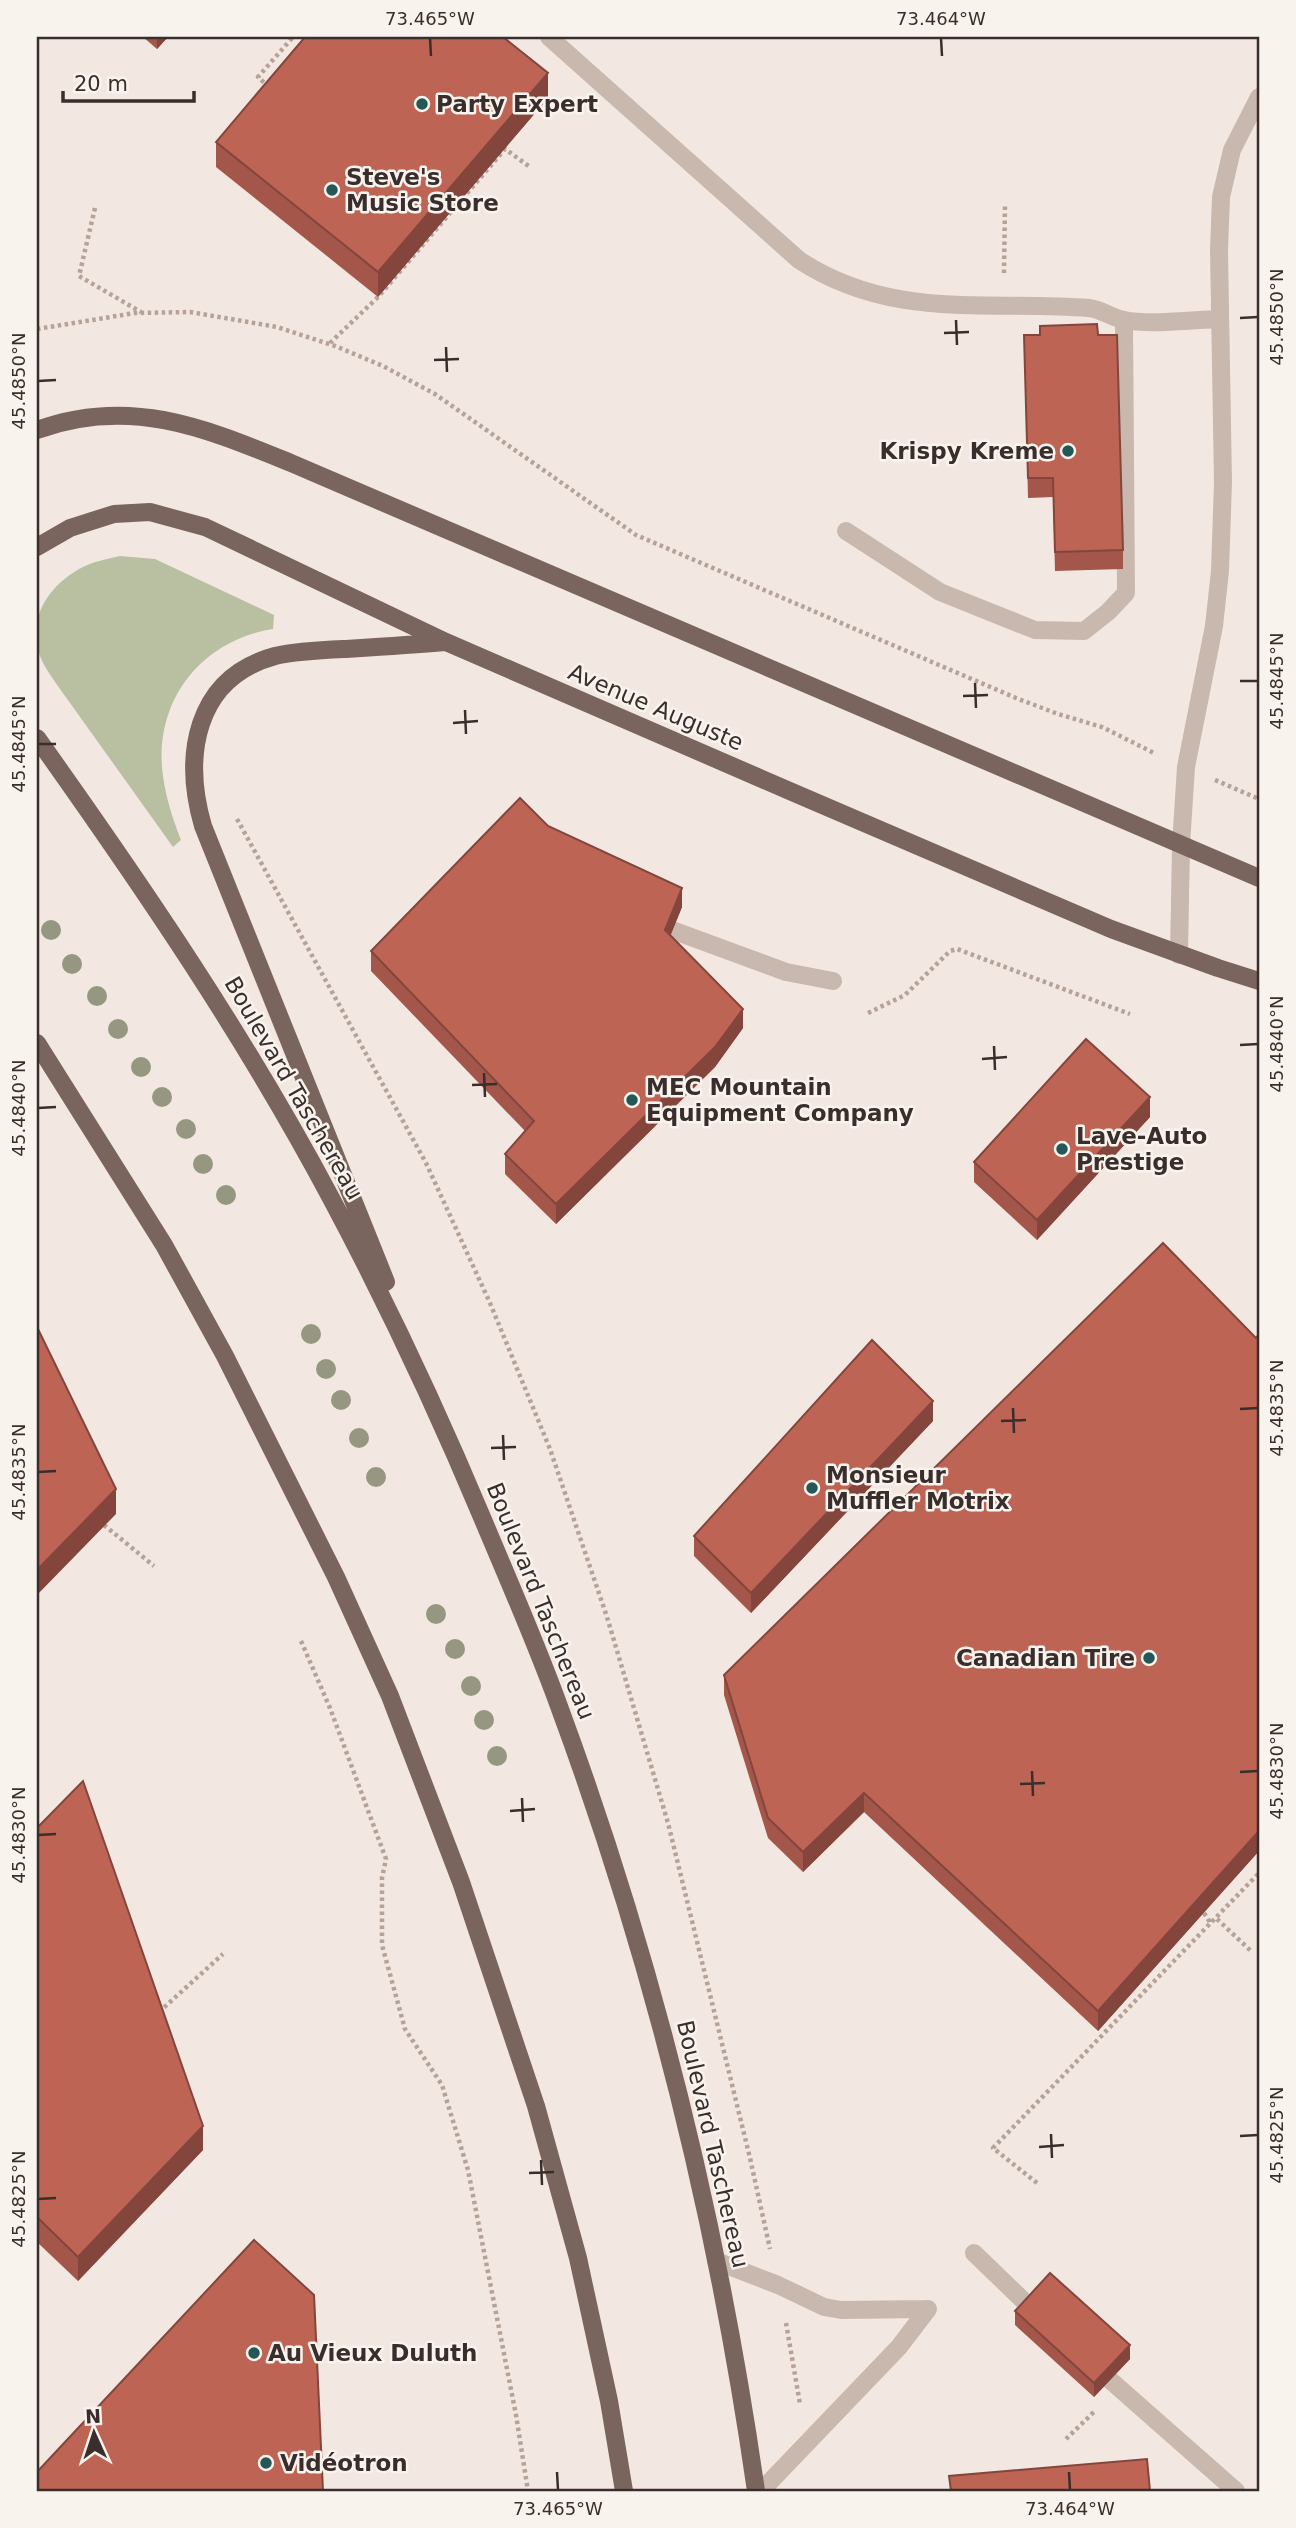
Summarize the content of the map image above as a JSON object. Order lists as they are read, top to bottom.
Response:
{
  "streets": {
    "main road": ["Avenue Auguste", "Boulevard Taschereau"]
  },
  "places": [
    "Party Expert",
    "Steve's Music Store",
    "Krispy Kreme",
    "MEC Mountain Equipment Company",
    "Lave-Auto Prestige",
    "Monsieur Muffler Motrix",
    "Canadian Tire",
    "Au Vieux Duluth",
    "Vidéotron"
  ],
  "scale_bar": "20 m",
  "north": "top",
  "coordinates": [
    "73.465°W",
    "73.464°W",
    "45.4850°N",
    "45.4845°N",
    "45.4840°N",
    "45.4835°N",
    "45.4830°N",
    "45.4825°N"
  ]
}
